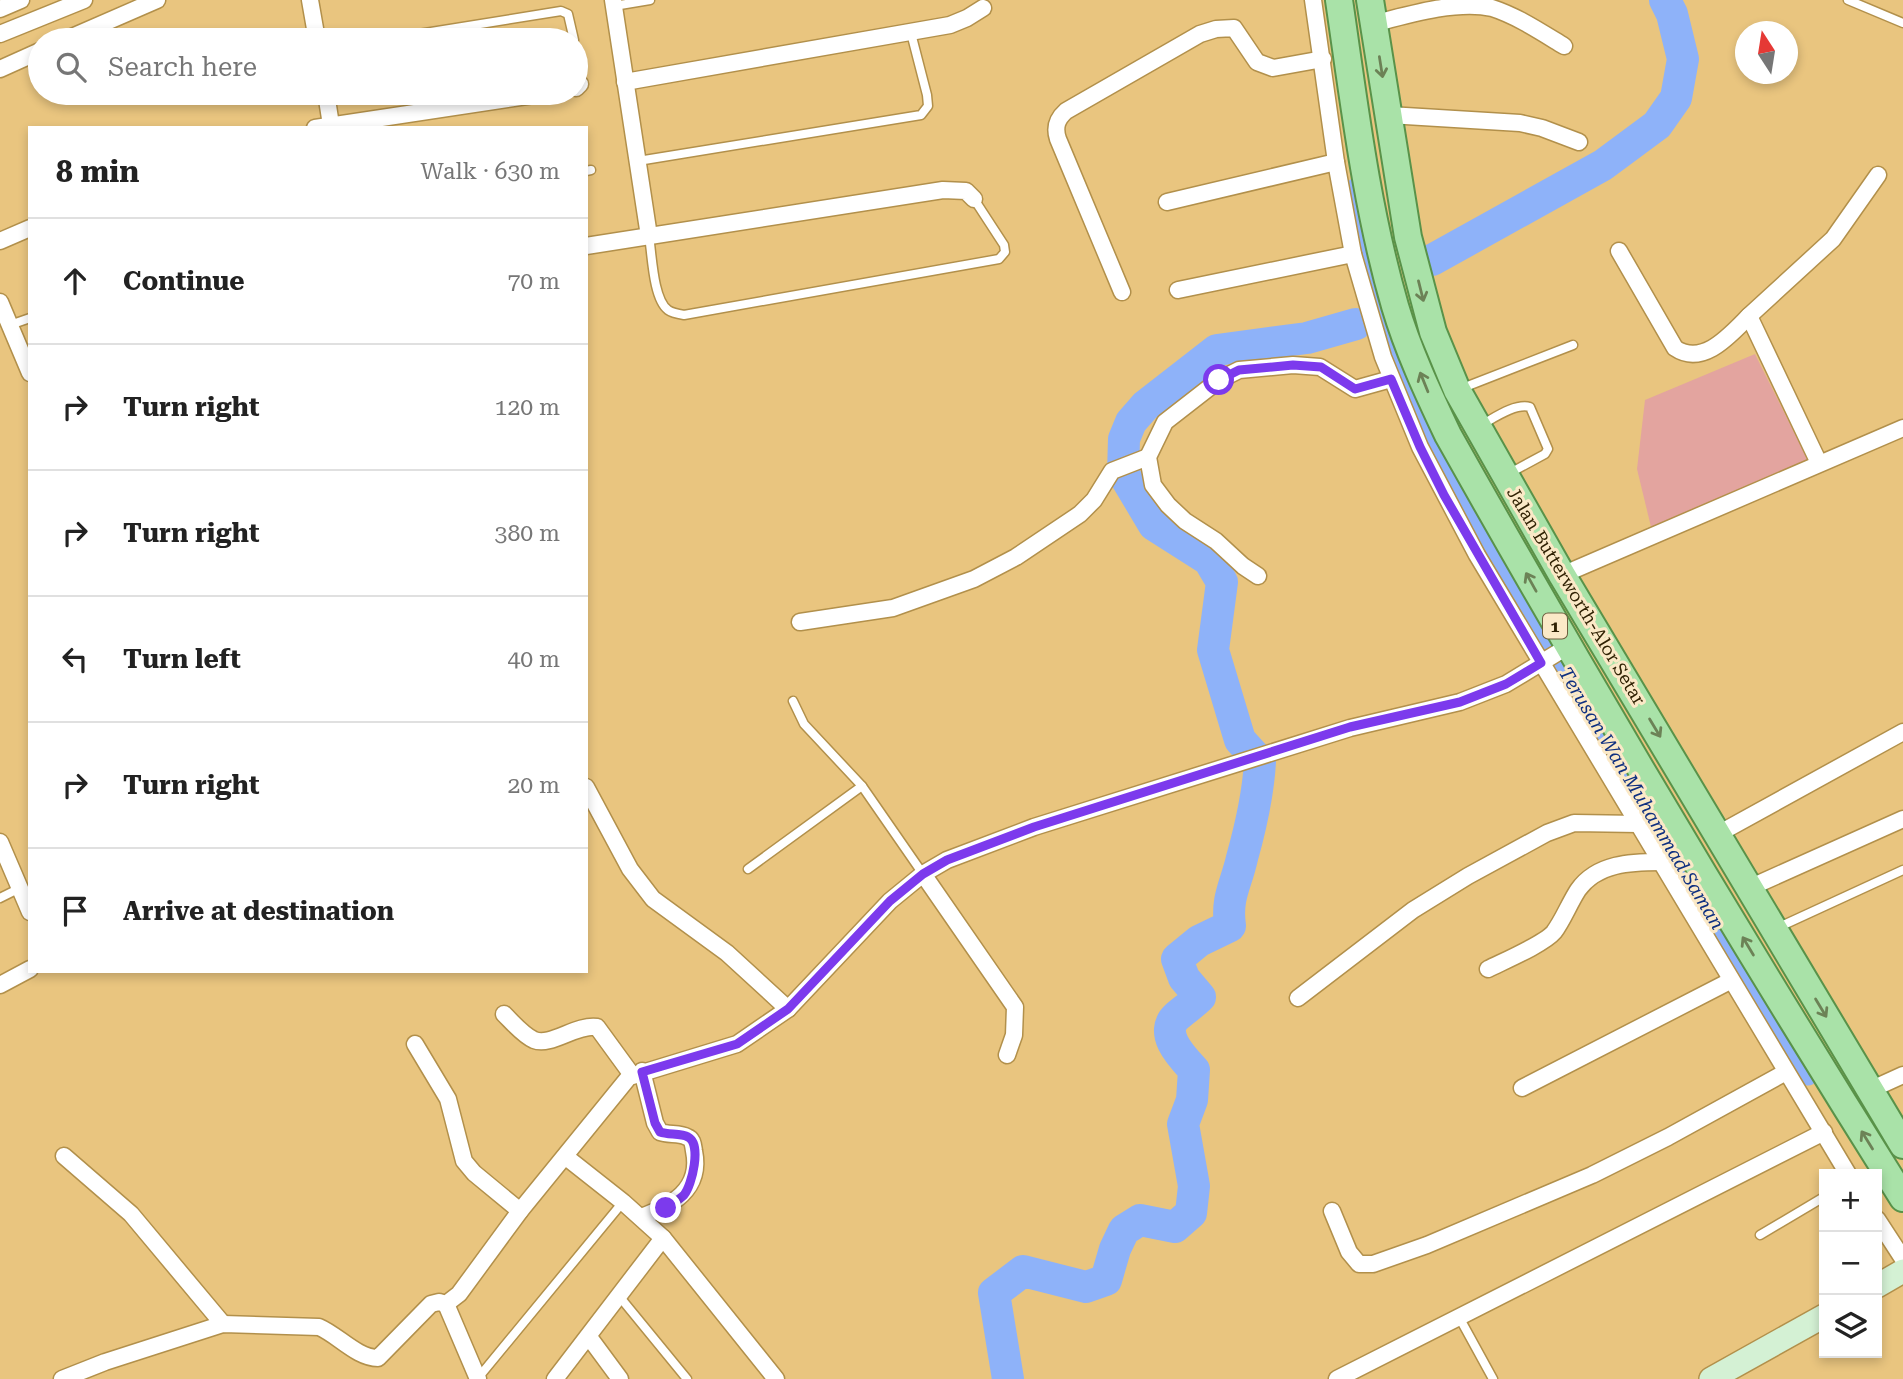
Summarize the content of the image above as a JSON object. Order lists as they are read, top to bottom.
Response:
{
  "streets": {
    "main road": ["Jalan Butterworth-Alor Setar", "1"]
  },
  "water": ["Terusan Wan Muhammad Saman"],
  "north": "top",
  "page": {
    "search": "Search here",
    "heading": ["8 min", "Walk · 630 m"],
    "list": [
      ["Continue", "70 m"],
      ["Turn right", "120 m"],
      ["Turn right", "380 m"],
      ["Turn left", "40 m"],
      ["Turn right", "20 m"],
      "Arrive at destination"
    ],
    "map_buttons": ["+", "−"]
  }
}
